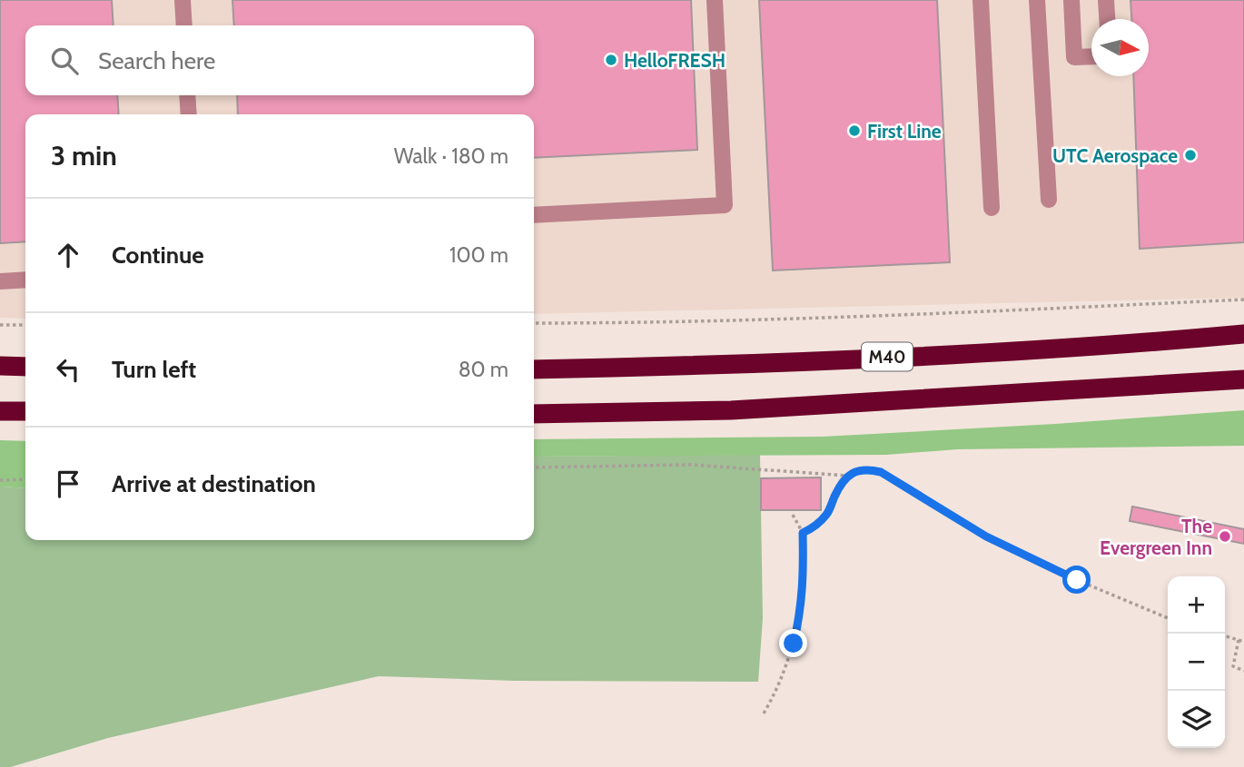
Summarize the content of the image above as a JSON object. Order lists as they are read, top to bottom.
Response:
{
  "streets": {
    "highway": ["M40"]
  },
  "places": [
    "HelloFRESH",
    "First Line",
    "UTC Aerospace",
    "The Evergreen Inn"
  ],
  "north": "right",
  "page": {
    "search": "Search here",
    "heading": ["3 min", "Walk · 180 m"],
    "list": [
      ["Continue", "100 m"],
      ["Turn left", "80 m"],
      "Arrive at destination"
    ],
    "map_buttons": ["+", "−"]
  }
}
